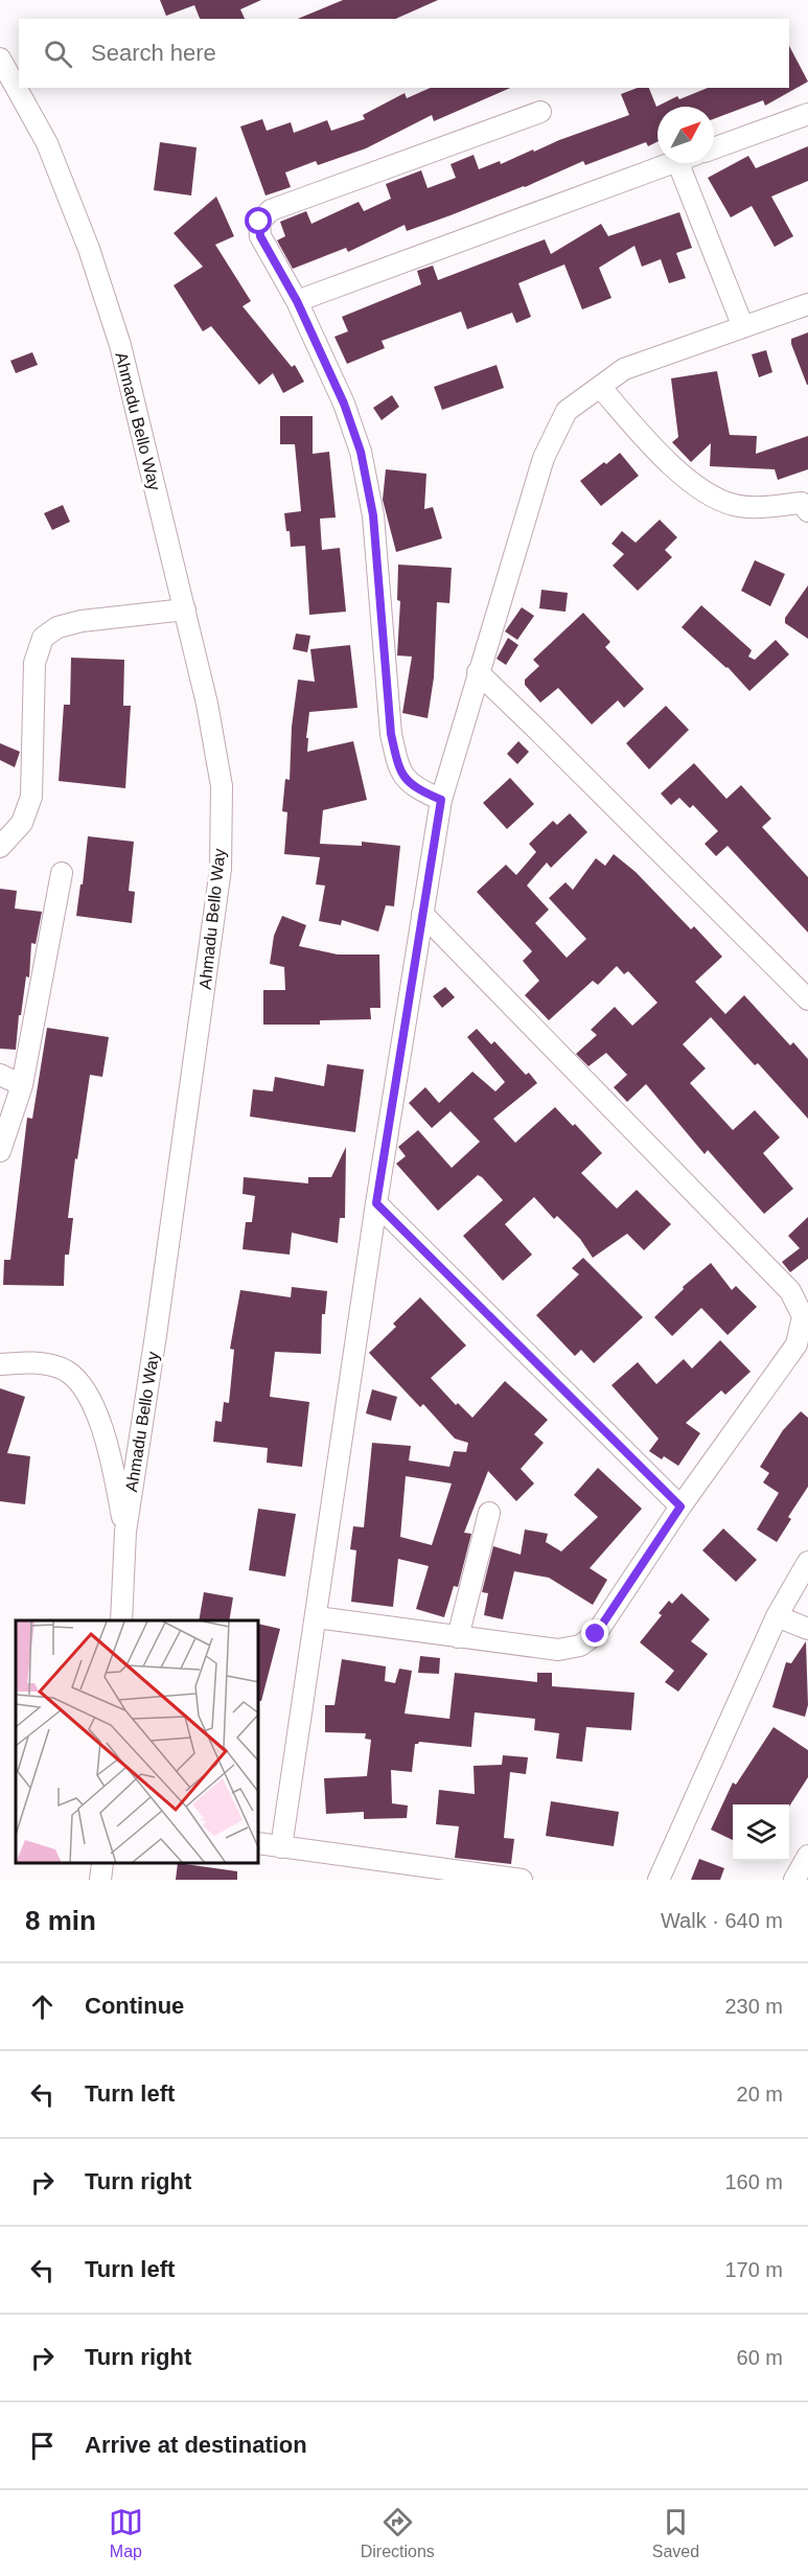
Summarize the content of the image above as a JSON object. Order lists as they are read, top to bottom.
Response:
{
  "streets": {
    "street": ["Ahmadu Bello Way"]
  },
  "north": "top right",
  "page": {
    "search": "Search here",
    "heading": ["8 min", "Walk · 640 m"],
    "list": [
      ["Continue", "230 m"],
      ["Turn left", "20 m"],
      ["Turn right", "160 m"],
      ["Turn left", "170 m"],
      ["Turn right", "60 m"],
      "Arrive at destination"
    ],
    "nav": ["Map", "Directions", "Saved"]
  }
}
